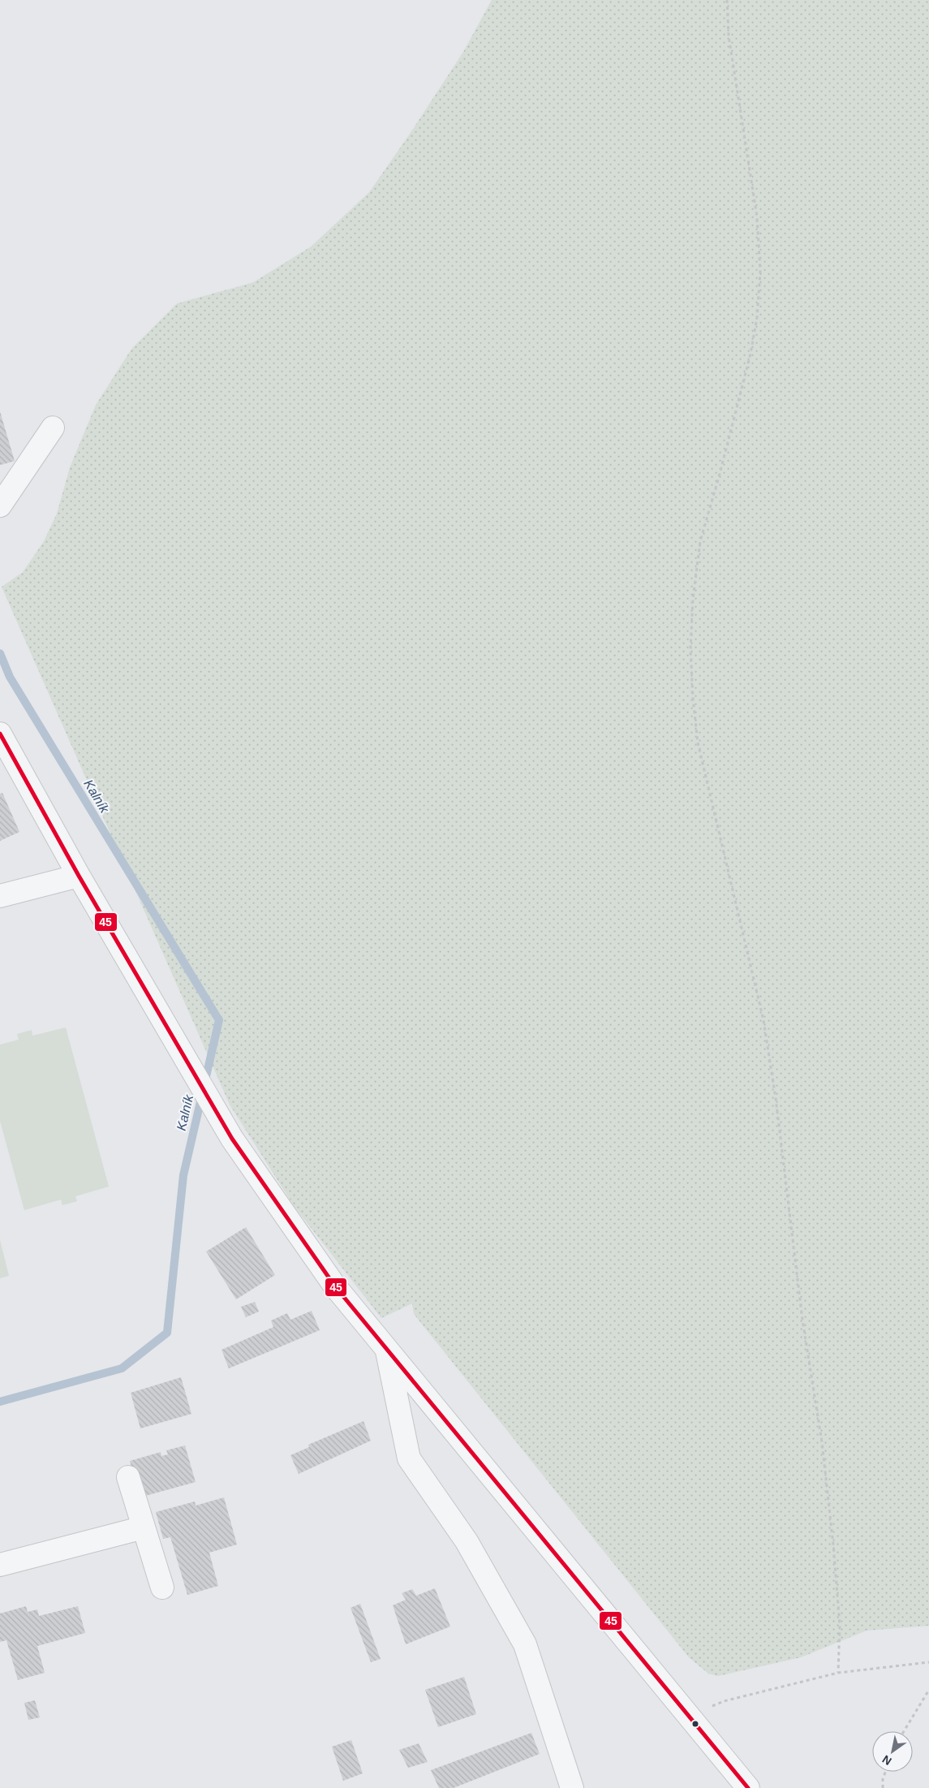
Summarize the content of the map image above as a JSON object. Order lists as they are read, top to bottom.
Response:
{
  "water": ["Kalník"],
  "lines": ["transit line 45"],
  "north": "bottom left"
}
